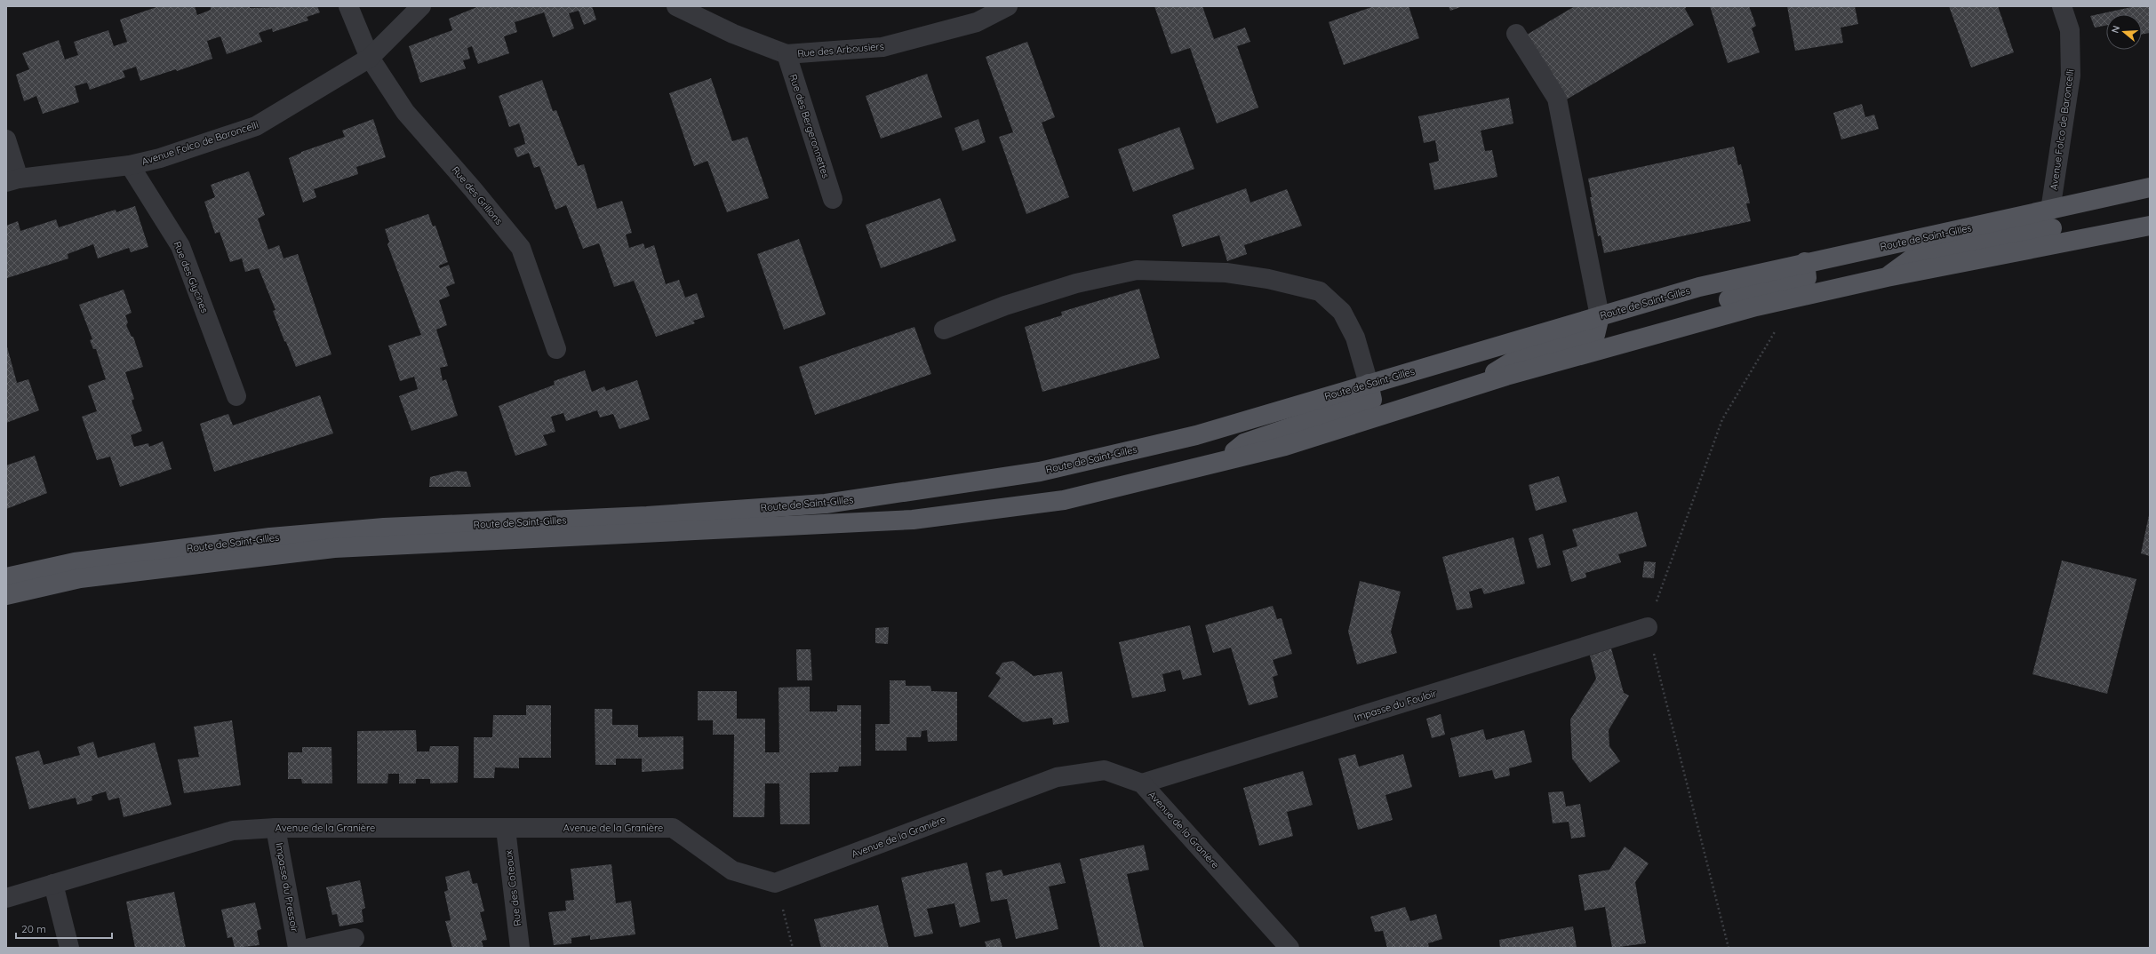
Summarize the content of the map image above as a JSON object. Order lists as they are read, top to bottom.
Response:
{
  "streets": {
    "main road": ["Route de Saint-Gilles"],
    "street": [
      "Rue des Arbousiers",
      "Rue des Bergeronnettes",
      "Avenue Folco de Baroncelli",
      "Rue des Grillons",
      "Rue des Glycines",
      "Impasse du Fouloir",
      "Avenue de la Granière",
      "Impasse du Pressoir",
      "Rue des Coteaux"
    ]
  },
  "crossings": [
    ["Rue des Arbousiers", "Rue des Bergeronnettes"],
    ["Avenue Folco de Baroncelli", "Rue des Grillons"],
    ["Avenue Folco de Baroncelli", "Route de Saint-Gilles"],
    ["Avenue Folco de Baroncelli", "Rue des Glycines"],
    ["Impasse du Fouloir", "Avenue de la Granière"],
    ["Avenue de la Granière", "Impasse du Pressoir"],
    ["Avenue de la Granière", "Rue des Coteaux"]
  ],
  "scale_bar": "20 m",
  "north": "left"
}
